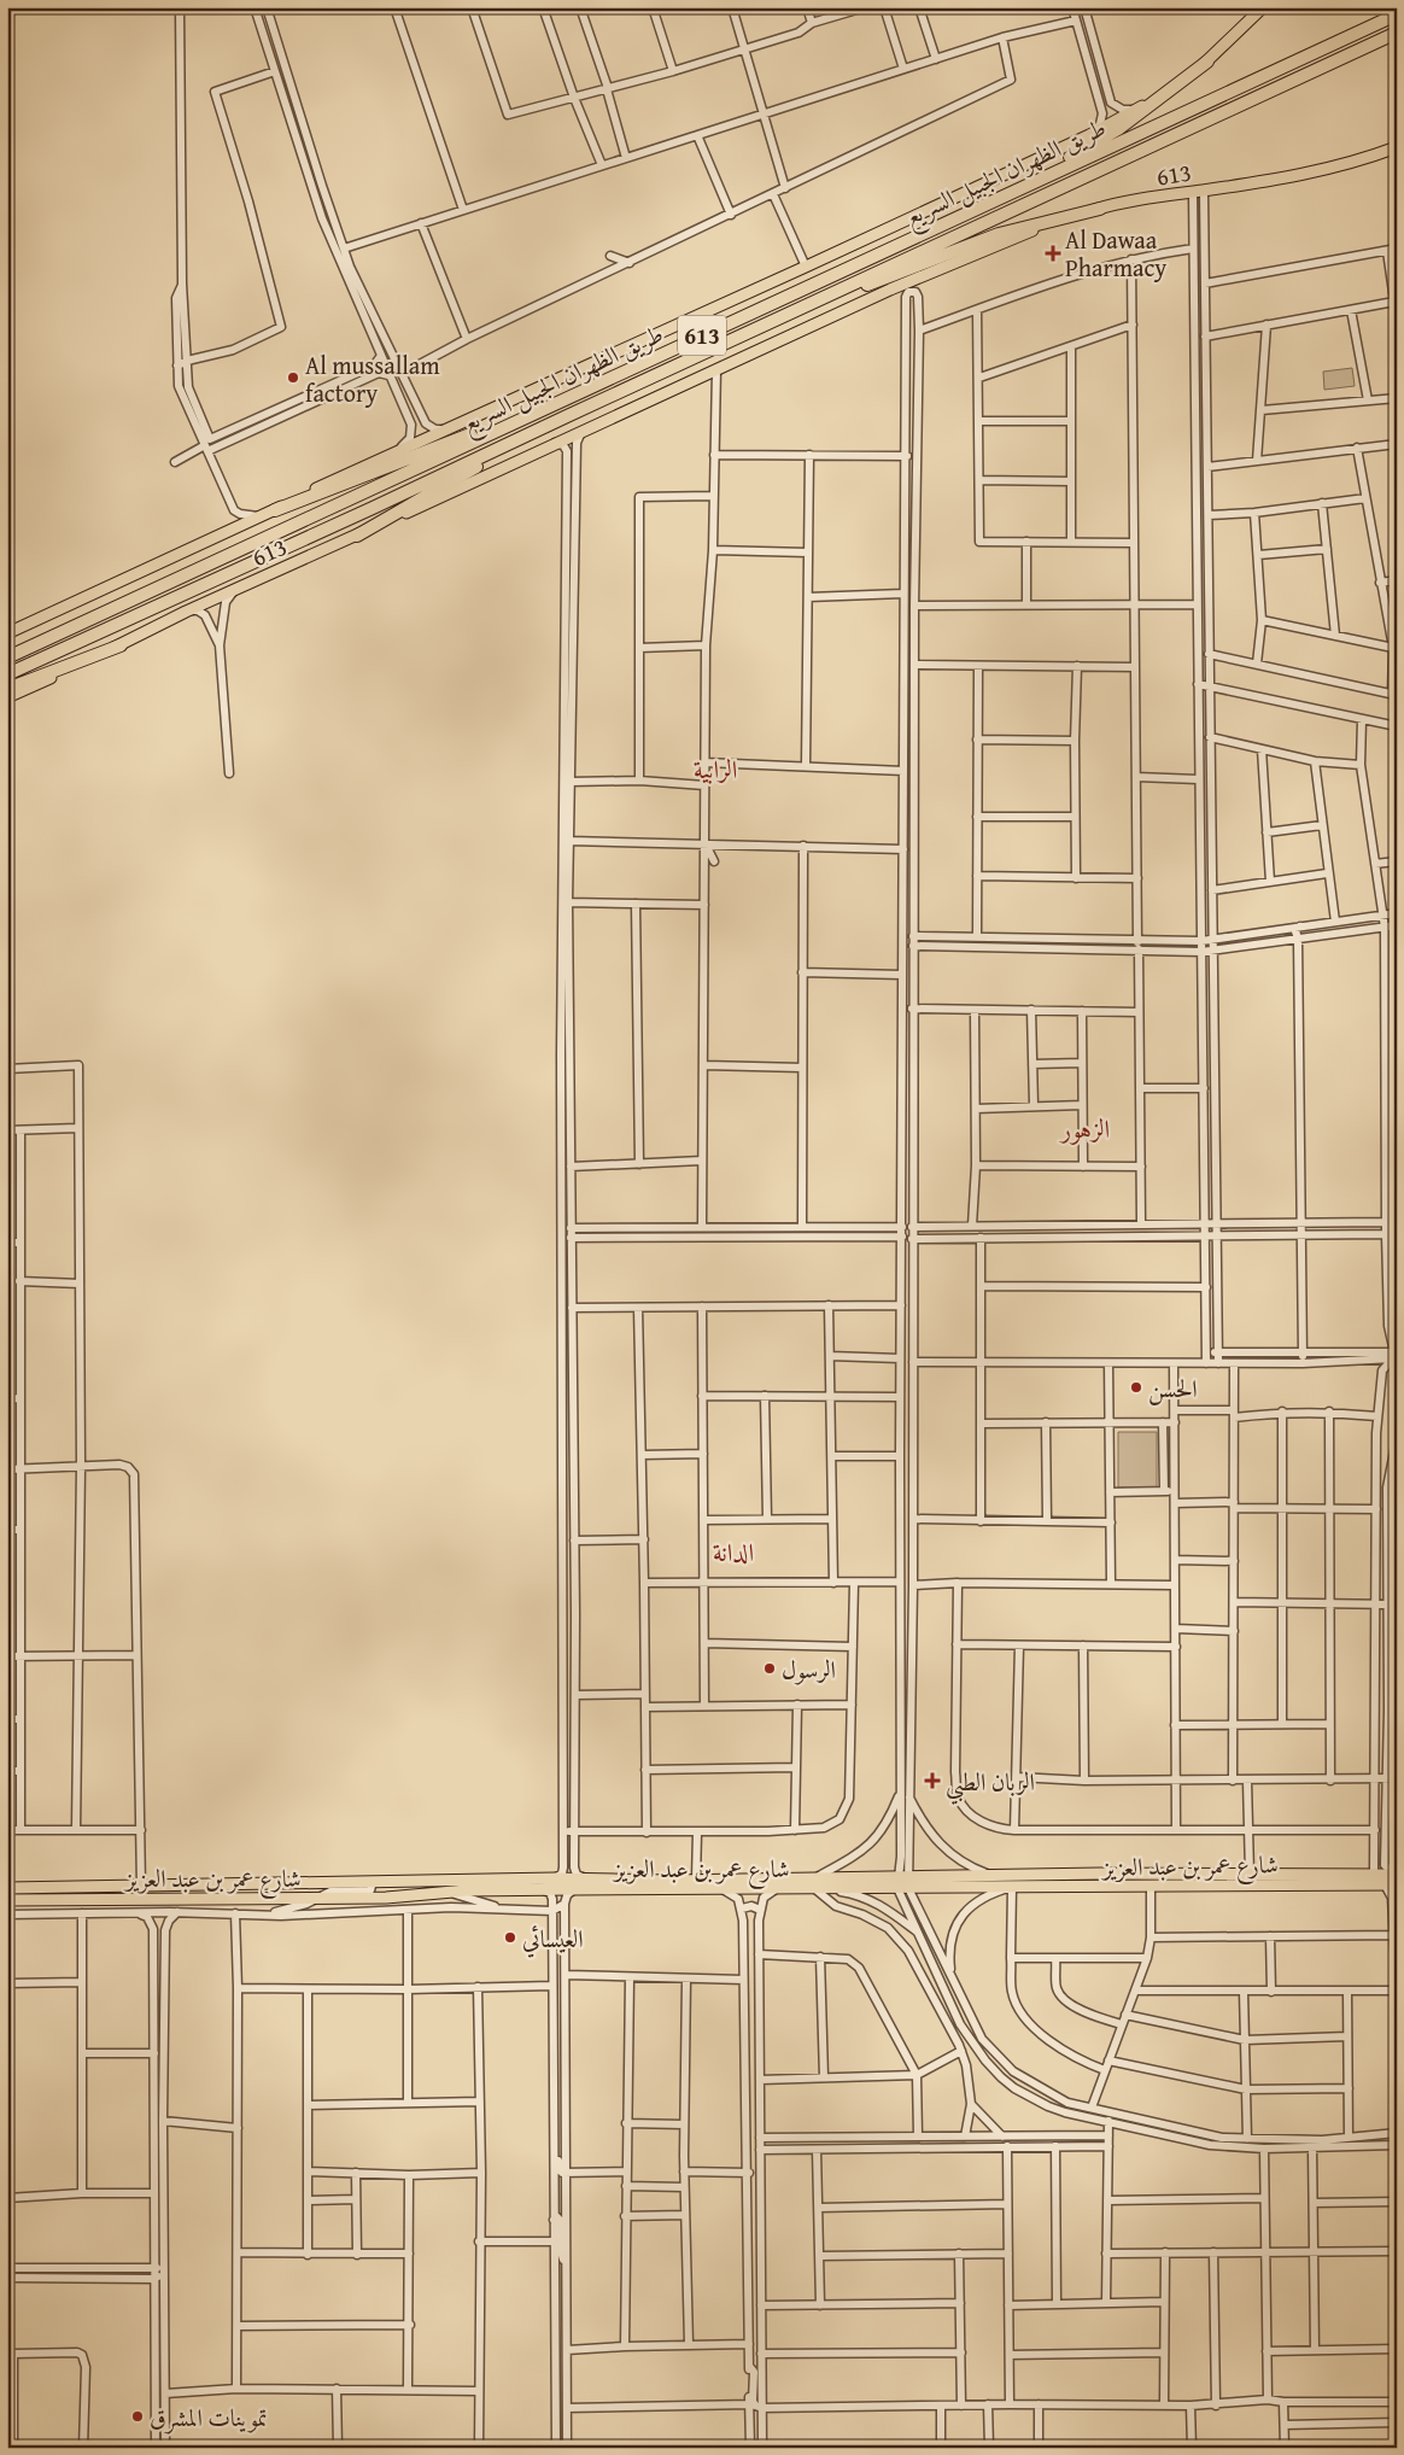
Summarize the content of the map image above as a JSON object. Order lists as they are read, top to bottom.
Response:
{
  "streets": {
    "highway": ["طريق الظهران الجبيل السريع", "613"],
    "main road": ["شارع عمر بن عبد العزيز"]
  },
  "districts": ["الرابية", "الزهور", "الدانة"],
  "places": {
    "health": ["Al Dawaa Pharmacy", "الربان الطبي"],
    "other": [
      "Al mussallam factory",
      "الحسن",
      "الرسول",
      "العيسائي",
      "تموينات المشرق"
    ]
  }
}
